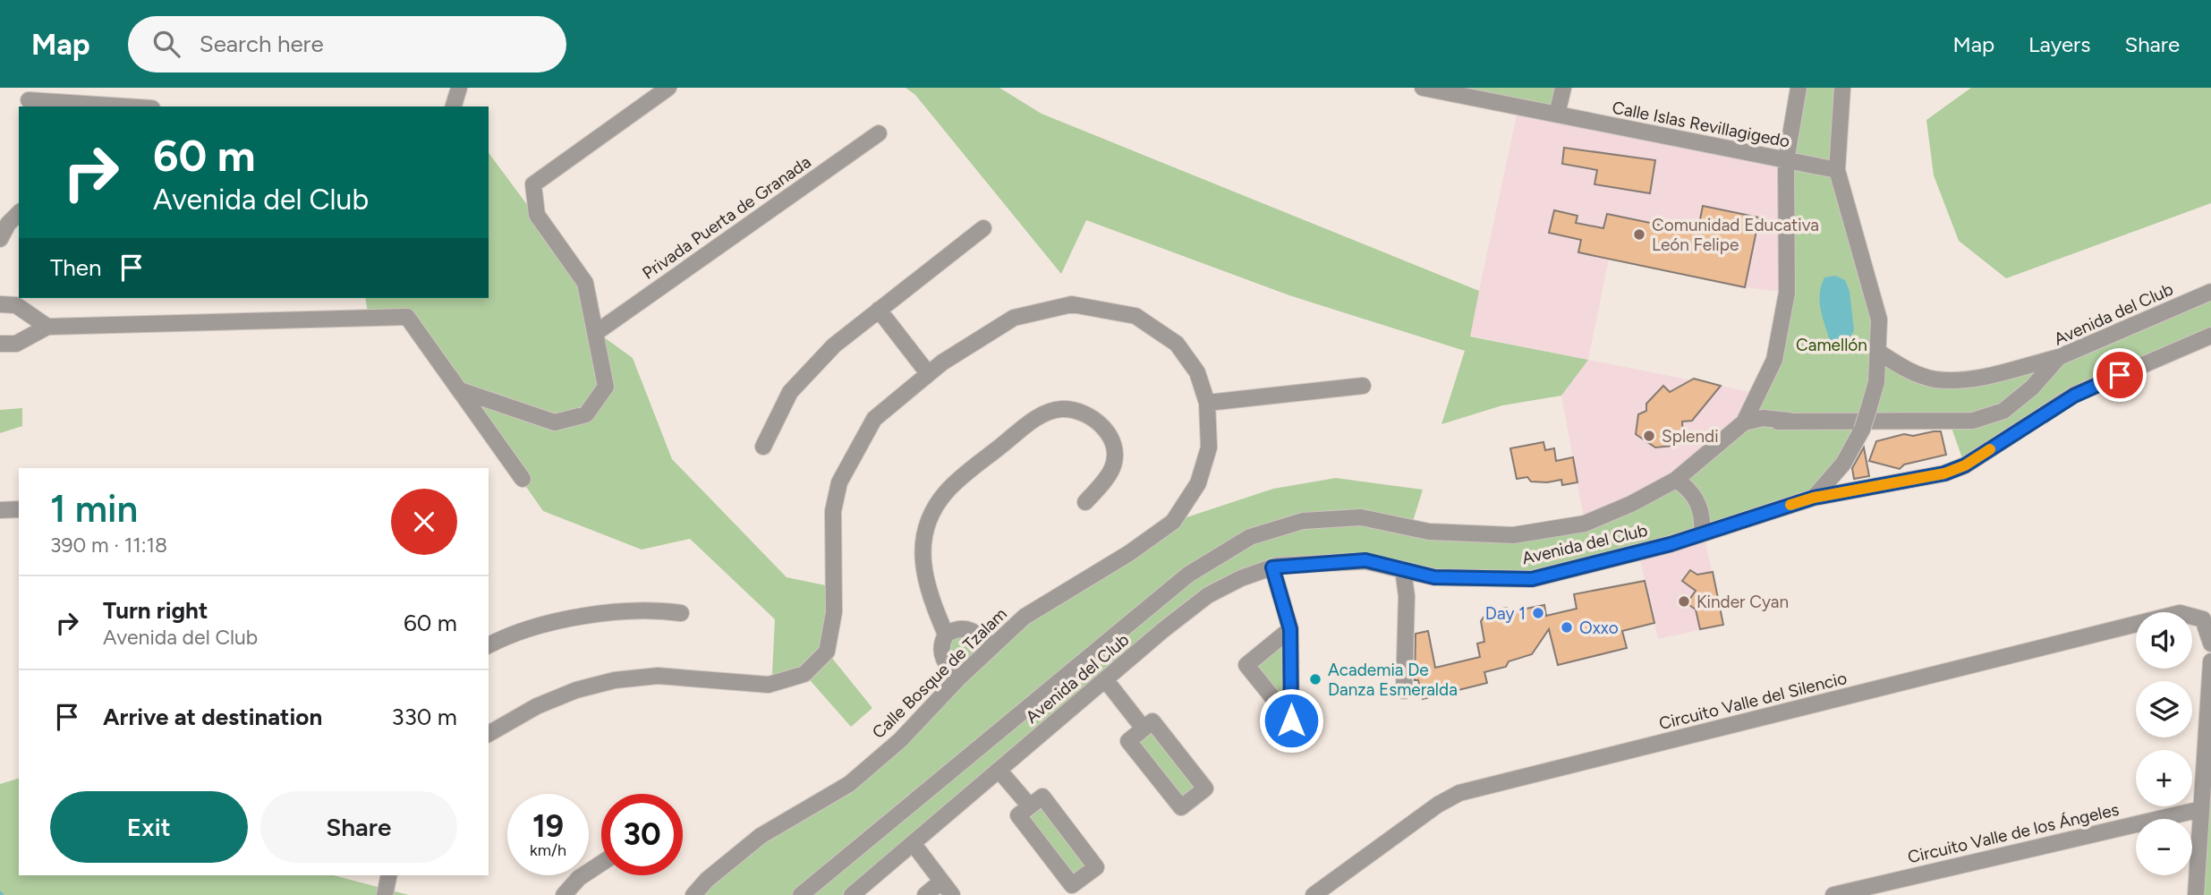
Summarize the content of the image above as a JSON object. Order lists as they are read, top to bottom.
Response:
{
  "streets": {
    "street": [
      "Calle Islas Revillagigedo",
      "Privada Puerta de Granada",
      "Avenida del Club",
      "Calle Bosque de Tzalam",
      "Circuito Valle del Silencio",
      "Circuito Valle de los Ángeles"
    ]
  },
  "parks": ["Camellón"],
  "places": [
    "Comunidad Educativa León Felipe",
    "Splendi",
    "Kinder Cyan",
    "Day 1",
    "Oxxo",
    "Academia De Danza Esmeralda"
  ],
  "page": {
    "header": "Map",
    "search": "Search here",
    "nav": ["Map", "Layers", "Share"],
    "turn": ["60 m", "Avenida del Club"],
    "then": "Then",
    "heading": ["1 min", "390 m · 11:18"],
    "list": [
      {
        "name": "Turn right",
        "note": "Avenida del Club",
        "value": "60 m"
      },
      {
        "name": "Arrive at destination",
        "value": "330 m"
      }
    ],
    "map_buttons": ["+", "−"],
    "buttons": ["Exit", "Share"],
    "speed": "19 km/h",
    "limit": "30"
  }
}
